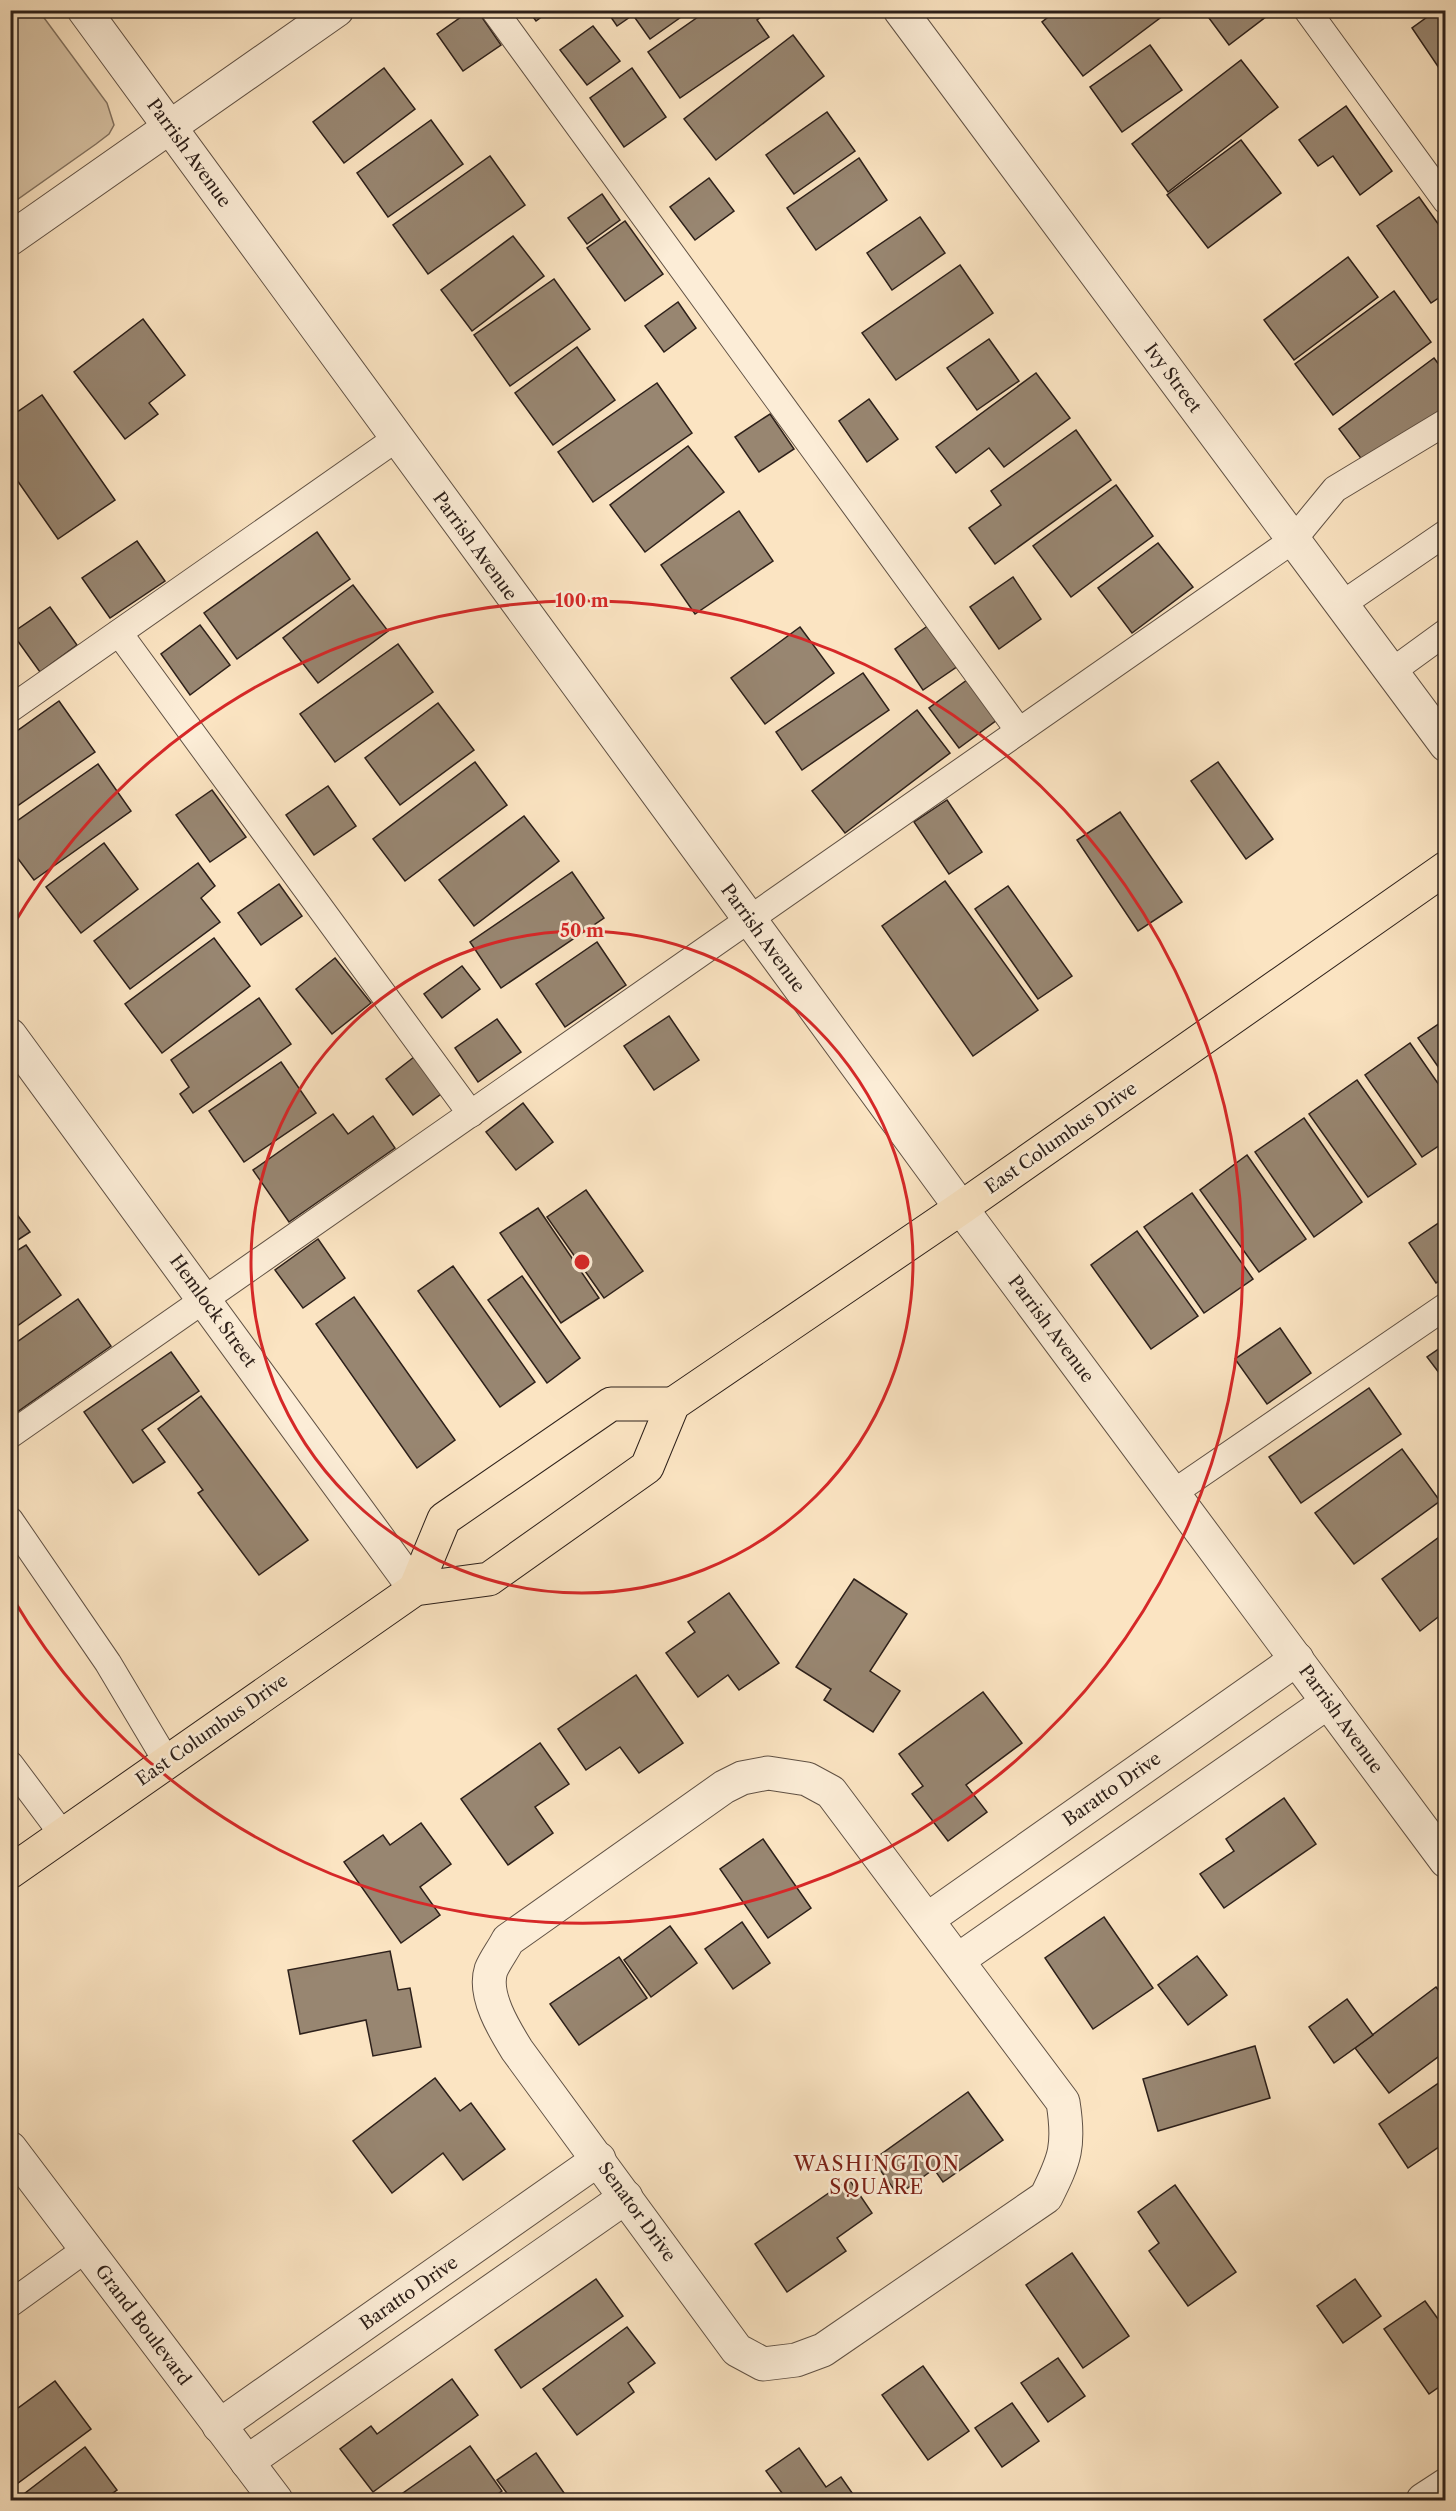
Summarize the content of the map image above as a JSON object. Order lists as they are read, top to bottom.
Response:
{
  "streets": {
    "main road": ["East Columbus Drive"],
    "street": [
      "Parrish Avenue",
      "Ivy Street",
      "Hemlock Street",
      "Baratto Drive",
      "Senator Drive",
      "Grand Boulevard"
    ]
  },
  "crossings": [
    ["Parrish Avenue", "East Columbus Drive"],
    ["Parrish Avenue", "Baratto Drive"],
    ["East Columbus Drive", "Hemlock Street"],
    ["Baratto Drive", "Senator Drive"],
    ["Baratto Drive", "Grand Boulevard"]
  ],
  "districts": ["WASHINGTON SQUARE"],
  "rings": ["100 m", "50 m"]
}
